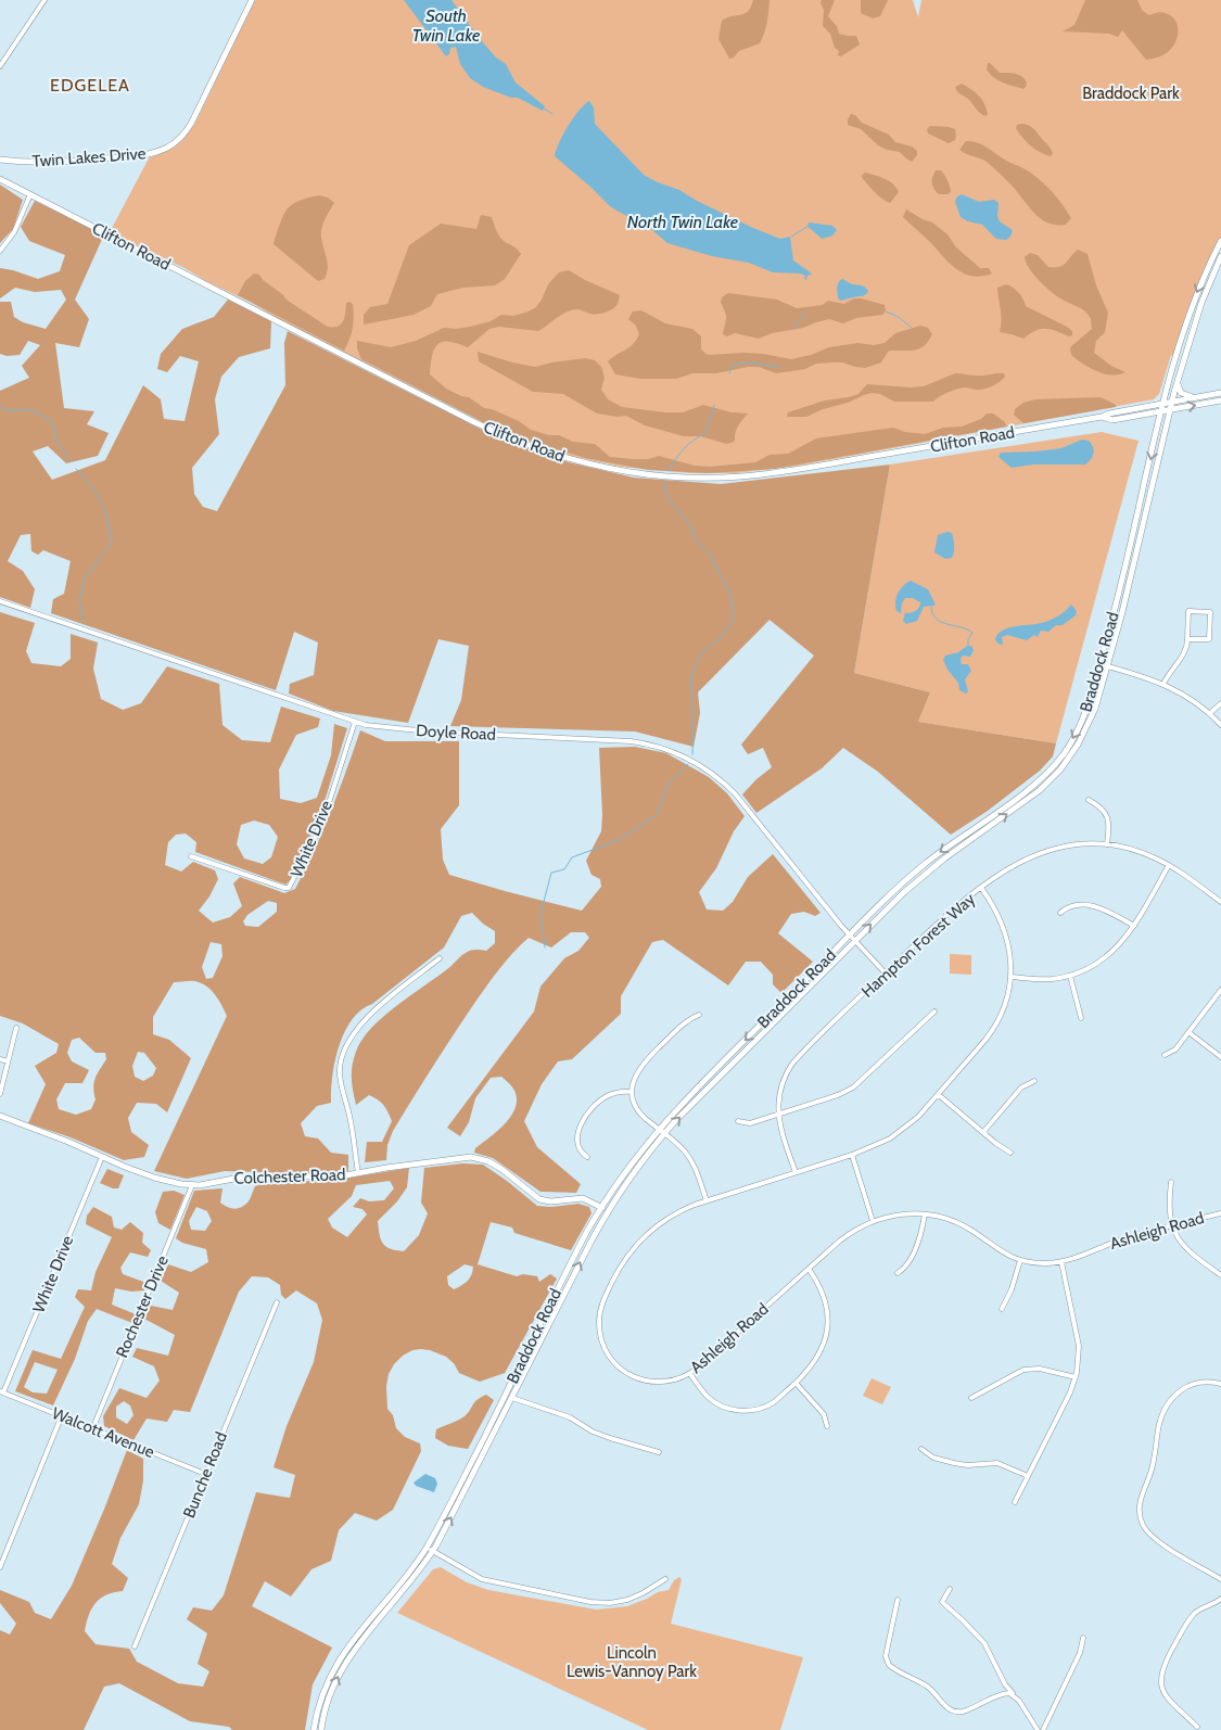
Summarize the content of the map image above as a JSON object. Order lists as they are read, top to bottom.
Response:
{
  "streets": {
    "main road": [
      "Twin Lakes Drive",
      "Clifton Road",
      "Braddock Road",
      "Colchester Road"
    ],
    "street": [
      "Doyle Road",
      "White Drive",
      "Hampton Forest Way",
      "Ashleigh Road",
      "Rochester Drive",
      "Walcott Avenue",
      "Bunche Road"
    ]
  },
  "crossings": [
    ["Clifton Road", "Braddock Road"],
    ["Braddock Road", "Doyle Road"],
    ["Braddock Road", "Colchester Road"],
    ["Doyle Road", "White Drive"],
    ["Doyle Road", "Hampton Forest Way"],
    ["White Drive", "Colchester Road"],
    ["White Drive", "Walcott Avenue"],
    ["Hampton Forest Way", "Ashleigh Road"],
    ["Colchester Road", "Rochester Drive"],
    ["Rochester Drive", "Walcott Avenue"],
    ["Walcott Avenue", "Bunche Road"]
  ],
  "districts": ["EDGELEA"],
  "water": ["South Twin Lake", "North Twin Lake"],
  "parks": ["Braddock Park", "Lincoln Lewis-Vannoy Park"]
}
